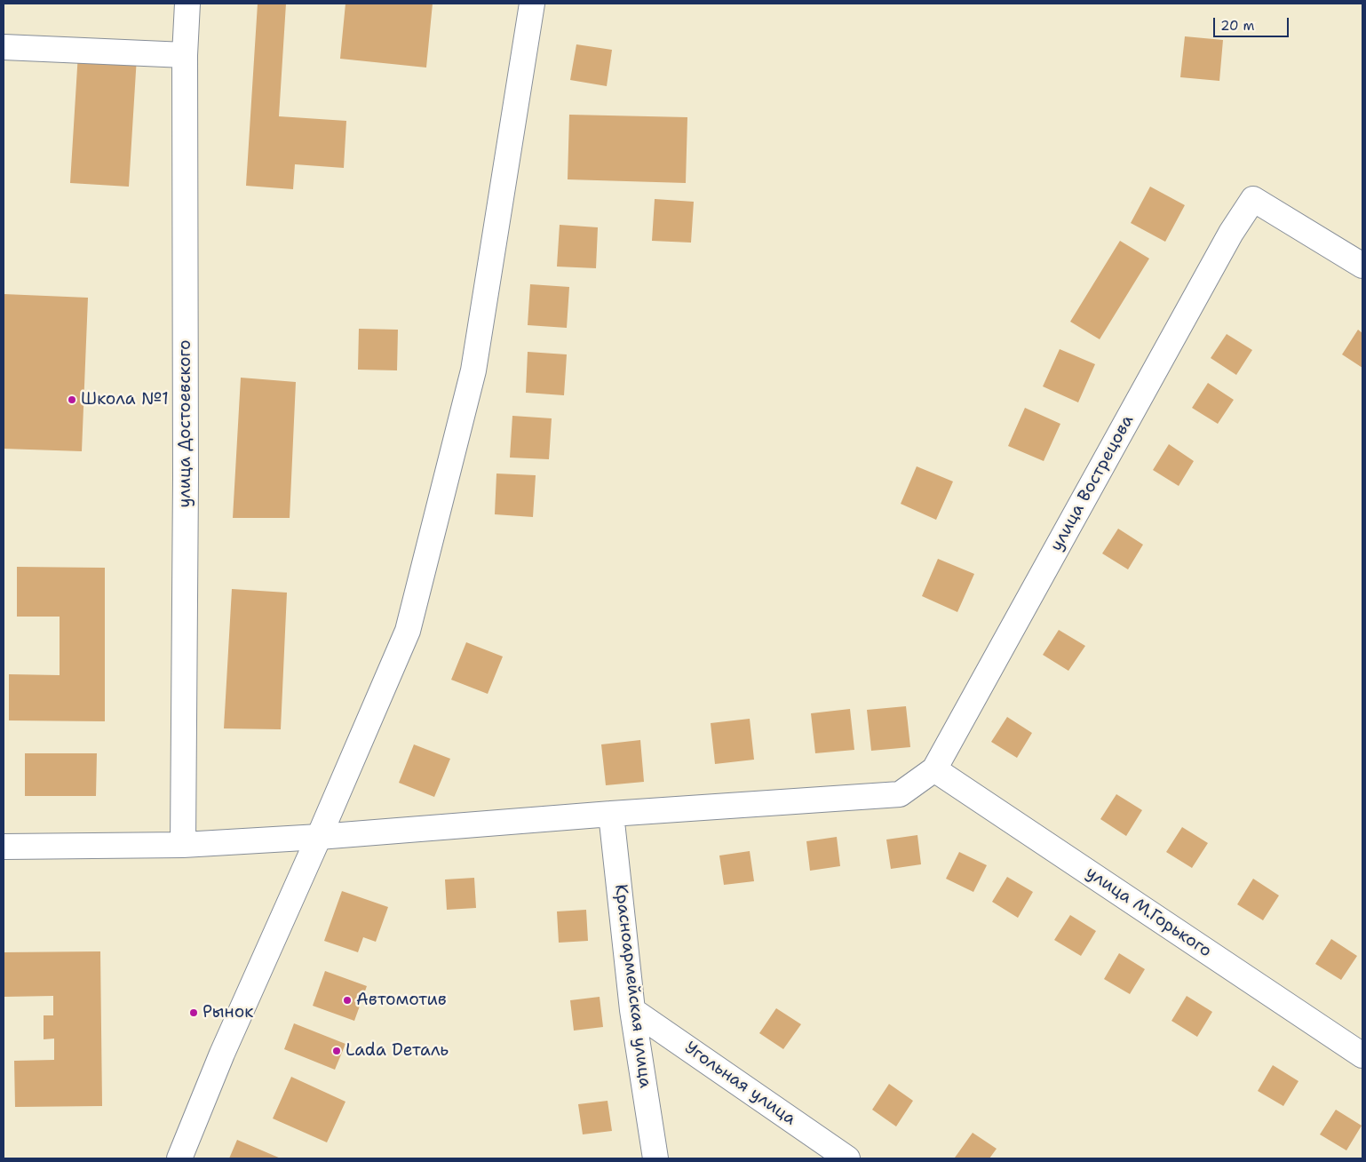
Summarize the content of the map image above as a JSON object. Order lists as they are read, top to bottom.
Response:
{
  "streets": {
    "street": [
      "улица Достоевского",
      "улица Вострецова",
      "улица М.Горького",
      "Красноармейская улица",
      "Угольная улица"
    ]
  },
  "crossings": [
    ["улица Вострецова", "улица М.Горького"],
    ["Красноармейская улица", "Угольная улица"]
  ],
  "places": [
    "Школа №1",
    "Автомотив",
    "Рынок",
    "Lada Dеталь"
  ],
  "scale_bar": "20 m"
}
